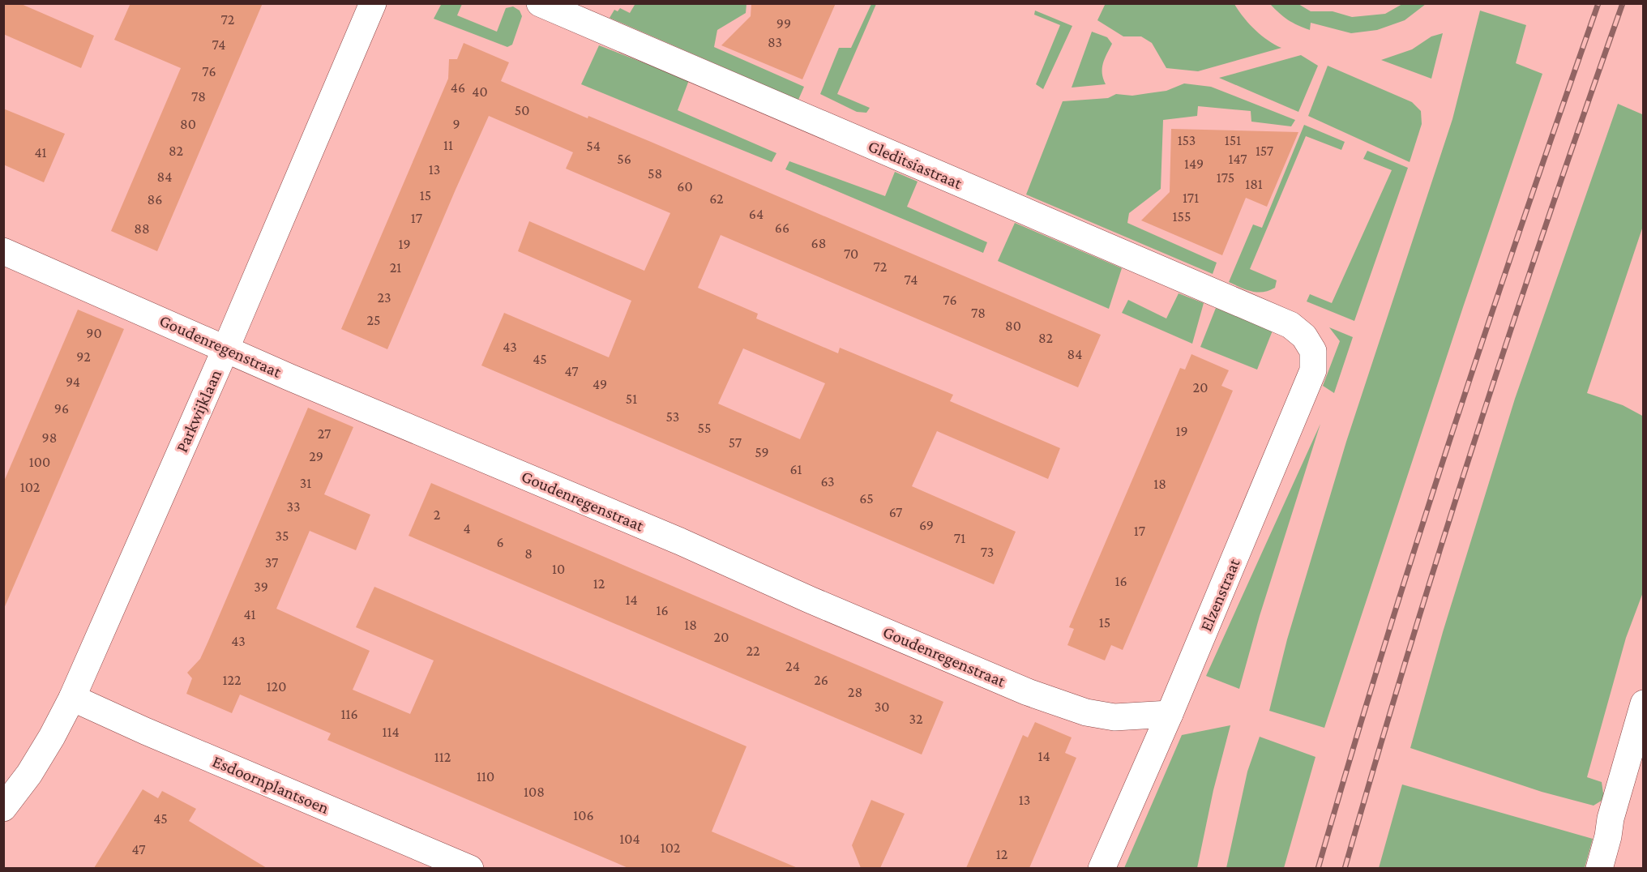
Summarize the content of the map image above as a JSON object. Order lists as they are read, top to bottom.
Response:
{
  "streets": {
    "street": [
      "Gleditsiastraat",
      "Goudenregenstraat",
      "Parkwijklaan",
      "Elzenstraat",
      "Esdoornplantsoen"
    ]
  },
  "crossings": [
    ["Gleditsiastraat", "Elzenstraat"],
    ["Goudenregenstraat", "Parkwijklaan"],
    ["Goudenregenstraat", "Elzenstraat"],
    ["Parkwijklaan", "Esdoornplantsoen"]
  ],
  "house_numbers": [
    "72",
    "99",
    "83",
    "74",
    "76",
    "46",
    "40",
    "78",
    "50",
    "80",
    "9",
    "153",
    "151",
    "11",
    "54",
    "82",
    "157",
    "41",
    "56",
    "147",
    "149",
    "13",
    "58",
    "84",
    "175",
    "181",
    "60",
    "15",
    "171",
    "62",
    "86",
    "64",
    "155",
    "17",
    "66",
    "88",
    "68",
    "19",
    "70",
    "72",
    "21",
    "74",
    "23",
    "76",
    "78",
    "25",
    "80",
    "90",
    "82",
    "43",
    "84",
    "92",
    "45",
    "47",
    "94",
    "49",
    "20",
    "51",
    "96",
    "53",
    "55",
    "19",
    "27",
    "98",
    "57",
    "59",
    "29",
    "100",
    "61",
    "63",
    "31",
    "18",
    "102",
    "65",
    "33",
    "67",
    "2",
    "69",
    "4",
    "17",
    "35",
    "71",
    "6",
    "73",
    "8",
    "37",
    "10",
    "16",
    "12",
    "39",
    "14",
    "16",
    "41",
    "15",
    "18",
    "20",
    "43",
    "22",
    "24",
    "122",
    "26",
    "120",
    "28",
    "30",
    "116",
    "32",
    "114",
    "14",
    "112",
    "110",
    "108",
    "13",
    "106",
    "45",
    "104",
    "102",
    "47",
    "12"
  ]
}
